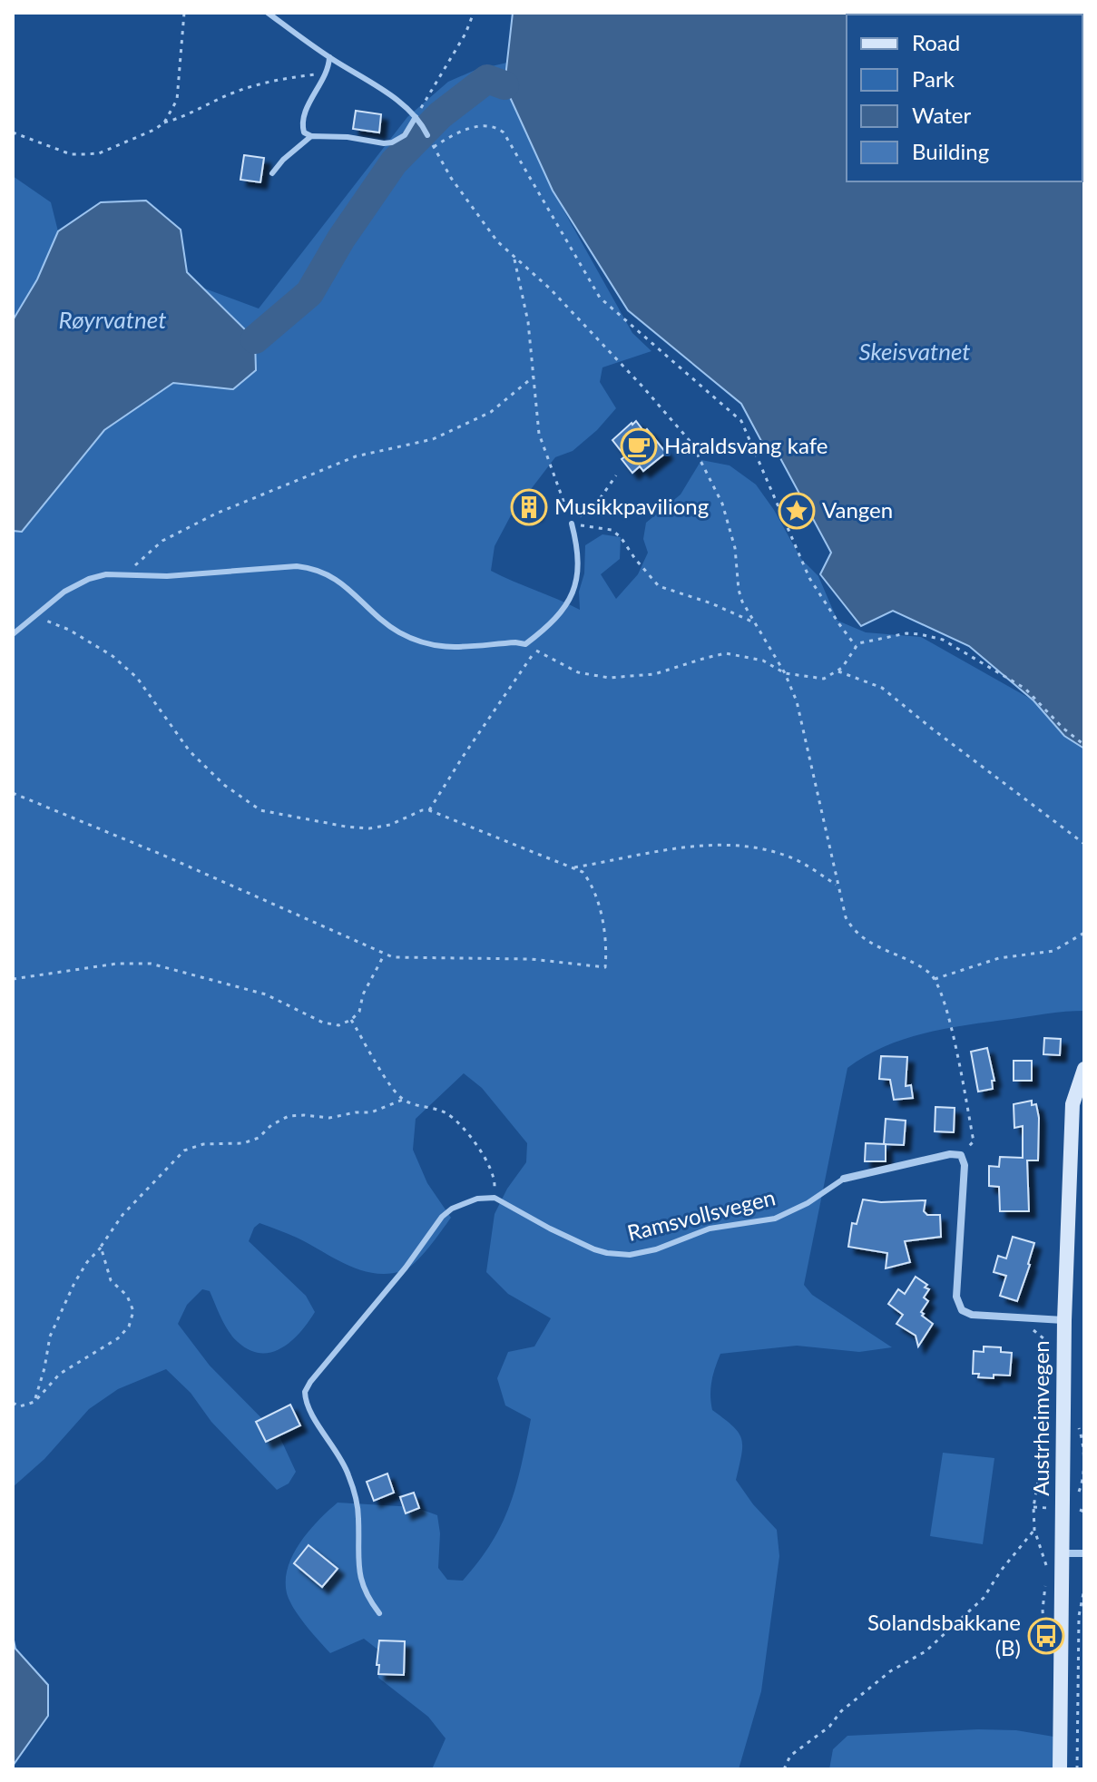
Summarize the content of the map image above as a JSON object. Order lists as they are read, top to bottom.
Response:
{
  "streets": {
    "main road": ["Austrheimvegen"],
    "street": ["Ramsvollsvegen"]
  },
  "water": ["Røyrvatnet", "Skeisvatnet"],
  "places": {
    "cafe": ["Haraldsvang kafe"],
    "building": ["Musikkpaviliong"],
    "place": ["Vangen"],
    "bus stop": ["Solandsbakkane (B)"]
  },
  "legend": [
    "Road",
    "Park",
    "Water",
    "Building"
  ]
}
